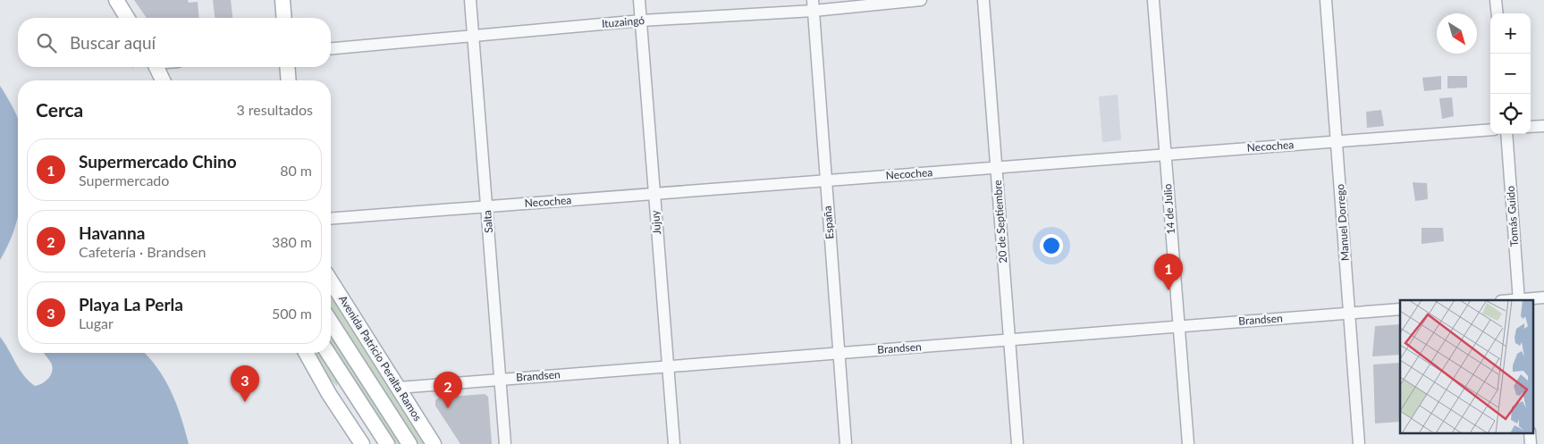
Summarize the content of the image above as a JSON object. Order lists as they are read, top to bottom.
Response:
{
  "streets": {
    "main road": ["Avenida Patricio Peralta Ramos"],
    "street": [
      "Ituzaingó",
      "Necochea",
      "14 de Julio",
      "Tomás Guido",
      "Salta",
      "20 de Septiembre",
      "Jujuy",
      "España",
      "Manuel Dorrego",
      "Brandsen"
    ]
  },
  "crossings": [
    ["Ituzaingó", "Salta"],
    ["Ituzaingó", "Jujuy"],
    ["Ituzaingó", "España"],
    ["Necochea", "14 de Julio"],
    ["Necochea", "Salta"],
    ["Necochea", "20 de Septiembre"],
    ["Necochea", "Jujuy"],
    ["Necochea", "España"],
    ["Necochea", "Manuel Dorrego"],
    ["14 de Julio", "Brandsen"],
    ["Salta", "Brandsen"],
    ["20 de Septiembre", "Brandsen"],
    ["Jujuy", "Brandsen"],
    ["España", "Brandsen"],
    ["Manuel Dorrego", "Brandsen"],
    ["Brandsen", "Avenida Patricio Peralta Ramos"]
  ],
  "north": "bottom right",
  "page": {
    "map_buttons": ["+", "−"],
    "search": "Buscar aquí",
    "heading": ["Cerca", "3 resultados"],
    "list": [
      {
        "mark": "1",
        "name": "Supermercado Chino",
        "note": "Supermercado",
        "value": "80 m"
      },
      {
        "mark": "2",
        "name": "Havanna",
        "note": "Cafetería · Brandsen",
        "value": "380 m"
      },
      {
        "mark": "3",
        "name": "Playa La Perla",
        "note": "Lugar",
        "value": "500 m"
      }
    ],
    "pins": ["1", "3", "2"]
  }
}
